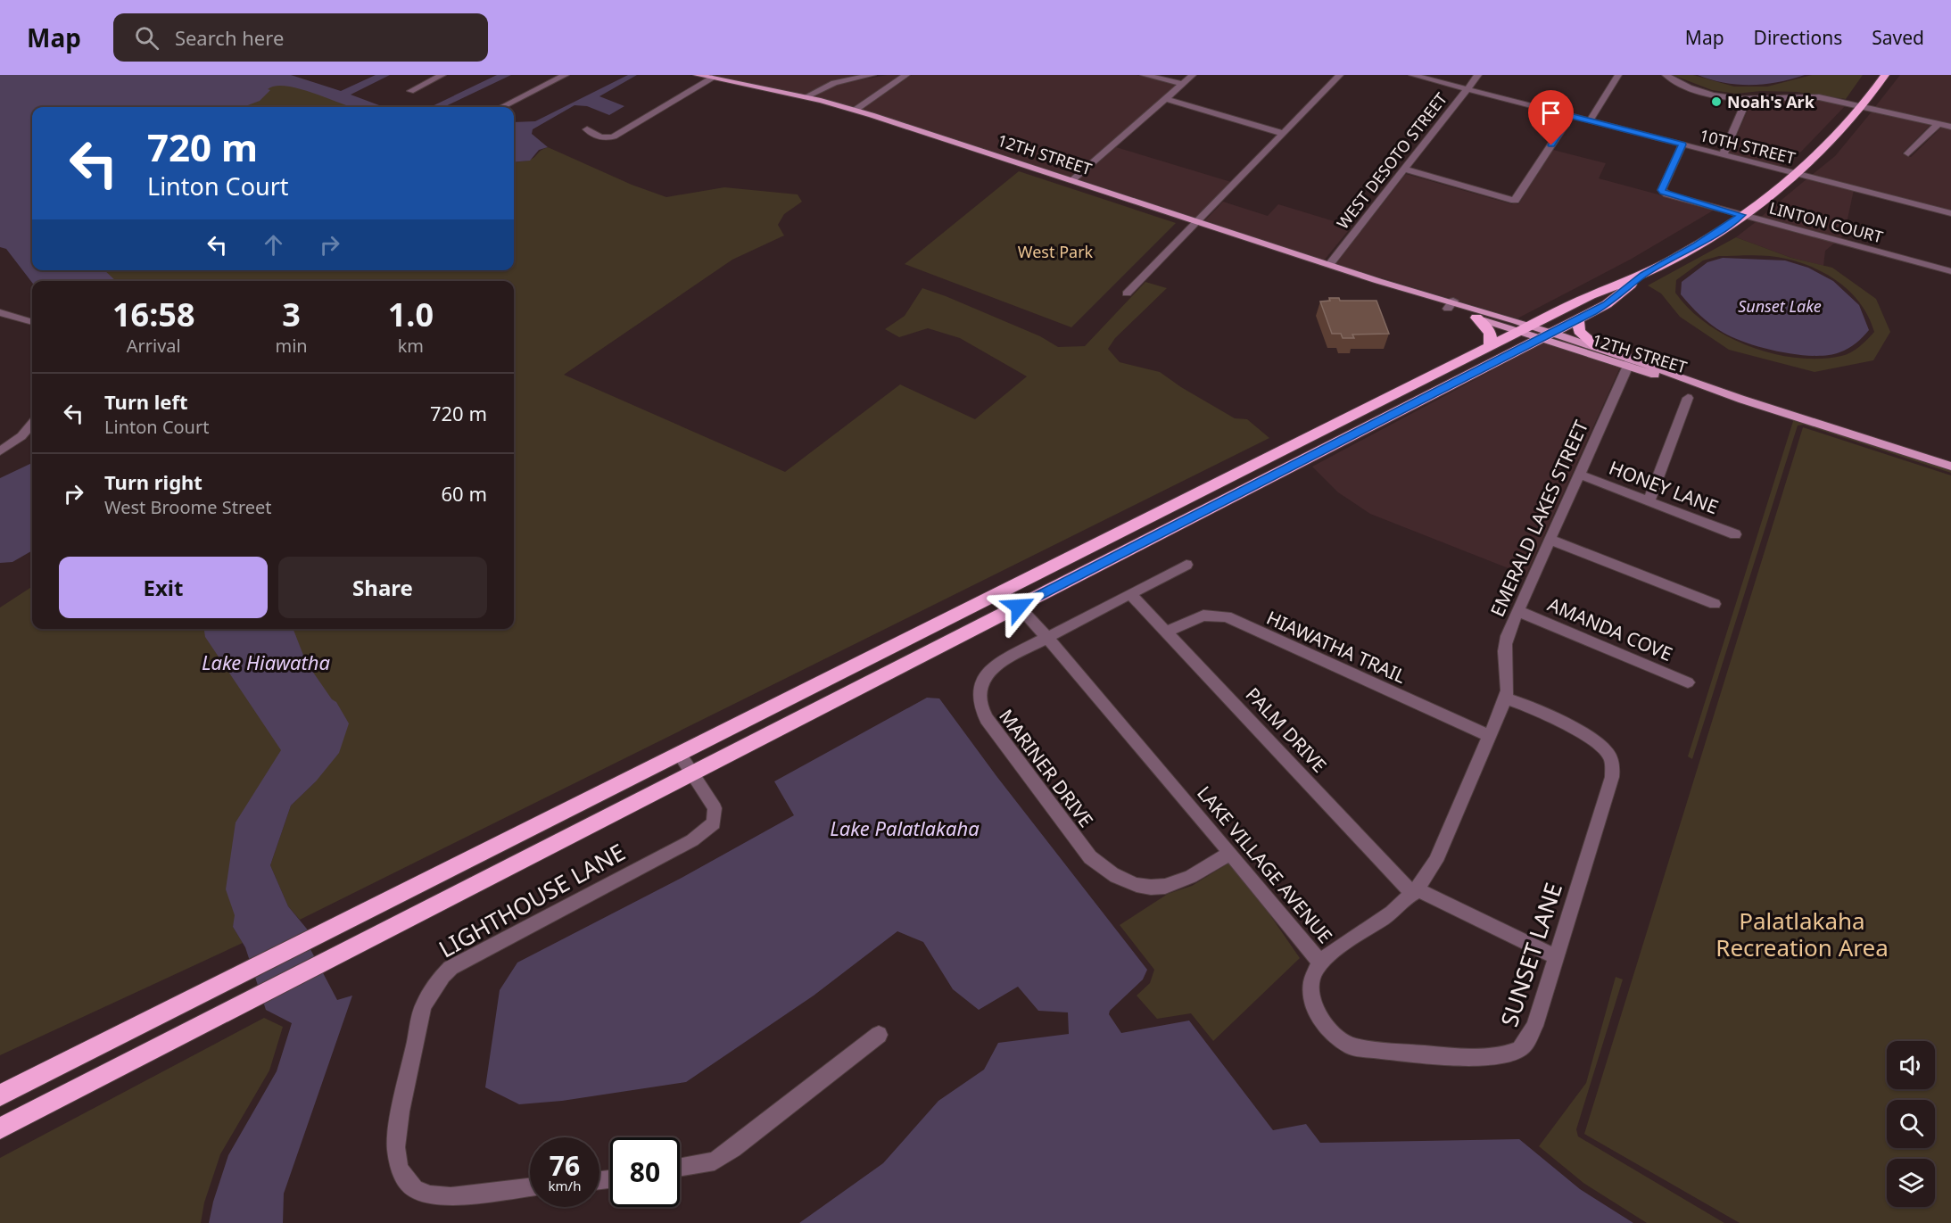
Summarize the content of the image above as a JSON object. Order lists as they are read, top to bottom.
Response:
{
  "streets": {
    "main road": ["12TH STREET"],
    "street": [
      "10TH STREET",
      "WEST DESOTO STREET",
      "LINTON COURT",
      "HONEY LANE",
      "EMERALD LAKES STREET",
      "AMANDA COVE",
      "HIAWATHA TRAIL",
      "PALM DRIVE",
      "MARINER DRIVE",
      "LAKE VILLAGE AVENUE",
      "LIGHTHOUSE LANE",
      "SUNSET LANE"
    ]
  },
  "crossings": [
    ["10TH STREET", "WEST DESOTO STREET"],
    ["10TH STREET", "LINTON COURT"],
    ["12TH STREET", "WEST DESOTO STREET"],
    ["12TH STREET", "EMERALD LAKES STREET"],
    ["HONEY LANE", "EMERALD LAKES STREET"],
    ["EMERALD LAKES STREET", "AMANDA COVE"],
    ["EMERALD LAKES STREET", "LAKE VILLAGE AVENUE"],
    ["EMERALD LAKES STREET", "SUNSET LANE"],
    ["HIAWATHA TRAIL", "PALM DRIVE"],
    ["HIAWATHA TRAIL", "LAKE VILLAGE AVENUE"],
    ["PALM DRIVE", "MARINER DRIVE"],
    ["PALM DRIVE", "LAKE VILLAGE AVENUE"],
    ["PALM DRIVE", "SUNSET LANE"],
    ["MARINER DRIVE", "LAKE VILLAGE AVENUE"],
    ["LAKE VILLAGE AVENUE", "SUNSET LANE"]
  ],
  "water": ["Sunset Lake", "Lake Hiawatha", "Lake Palatlakaha"],
  "parks": ["West Park", "Palatlakaha Recreation Area"],
  "places": ["Noah's Ark"],
  "page": {
    "header": "Map",
    "search": "Search here",
    "nav": ["Map", "Directions", "Saved"],
    "turn": ["720 m", "Linton Court"],
    "eta": [
      "16:58",
      "Arrival",
      "3",
      "min",
      "1.0",
      "km"
    ],
    "list": [
      {
        "name": "Turn left",
        "note": "Linton Court",
        "value": "720 m"
      },
      {
        "name": "Turn right",
        "note": "West Broome Street",
        "value": "60 m"
      }
    ],
    "buttons": ["Exit", "Share"],
    "speed": "76 km/h",
    "limit": "80"
  }
}
